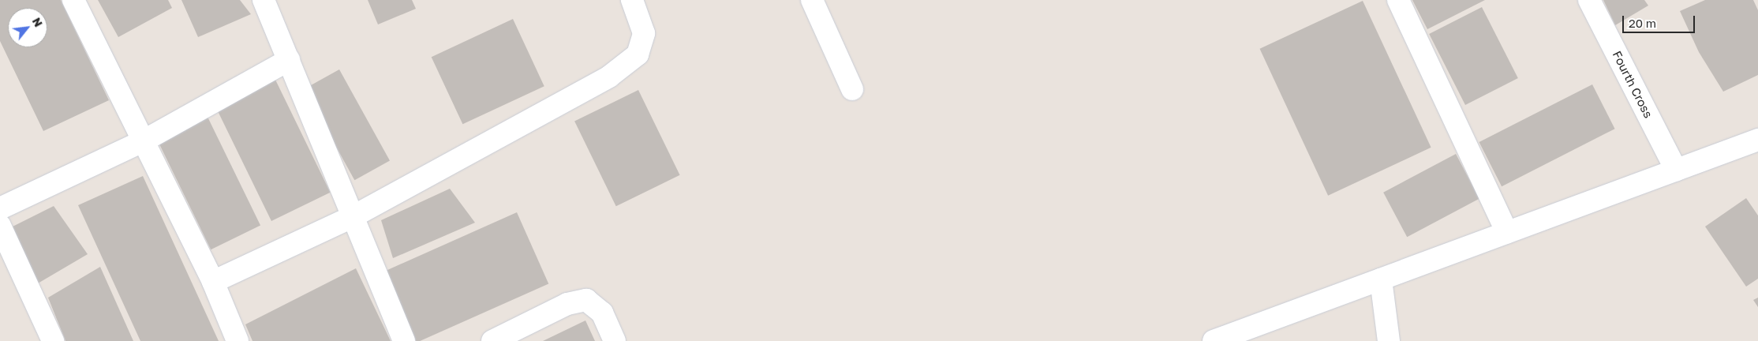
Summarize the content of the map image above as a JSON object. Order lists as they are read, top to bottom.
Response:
{
  "streets": {
    "street": ["Fourth Cross"]
  },
  "scale_bar": "20 m",
  "north": "top right"
}
